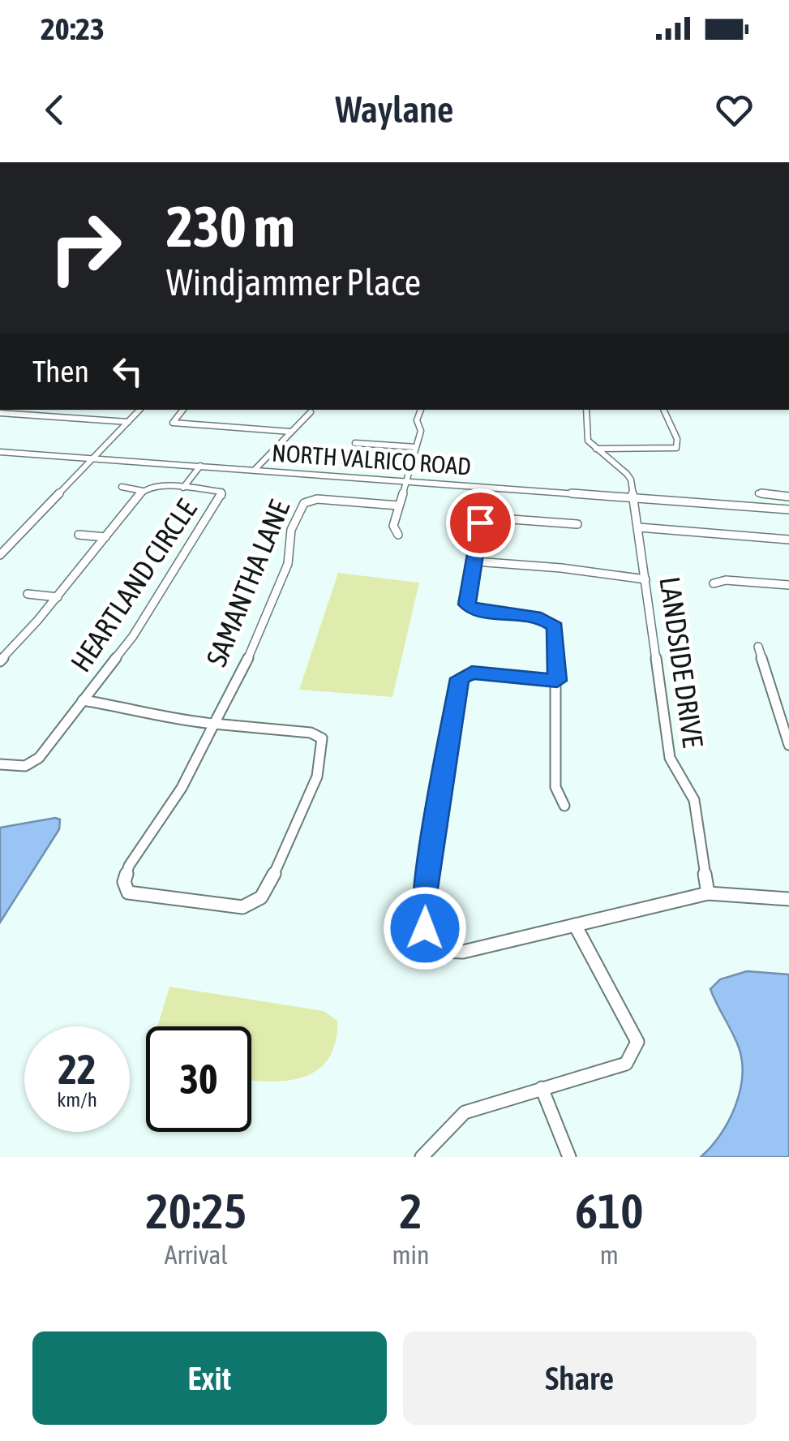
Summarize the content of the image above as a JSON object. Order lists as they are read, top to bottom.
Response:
{
  "streets": {
    "street": [
      "NORTH VALRICO ROAD",
      "SAMANTHA LANE",
      "HEARTLAND CIRCLE",
      "LANDSIDE DRIVE"
    ]
  },
  "crossings": [
    ["NORTH VALRICO ROAD", "LANDSIDE DRIVE"],
    ["SAMANTHA LANE", "HEARTLAND CIRCLE"]
  ],
  "page": {
    "status": "20:23",
    "header": "Waylane",
    "turn": ["230 m", "Windjammer Place"],
    "then": "Then",
    "speed": "22 km/h",
    "limit": "30",
    "eta": [
      "20:25",
      "Arrival",
      "2",
      "min",
      "610",
      "m"
    ],
    "buttons": ["Exit", "Share"]
  }
}
